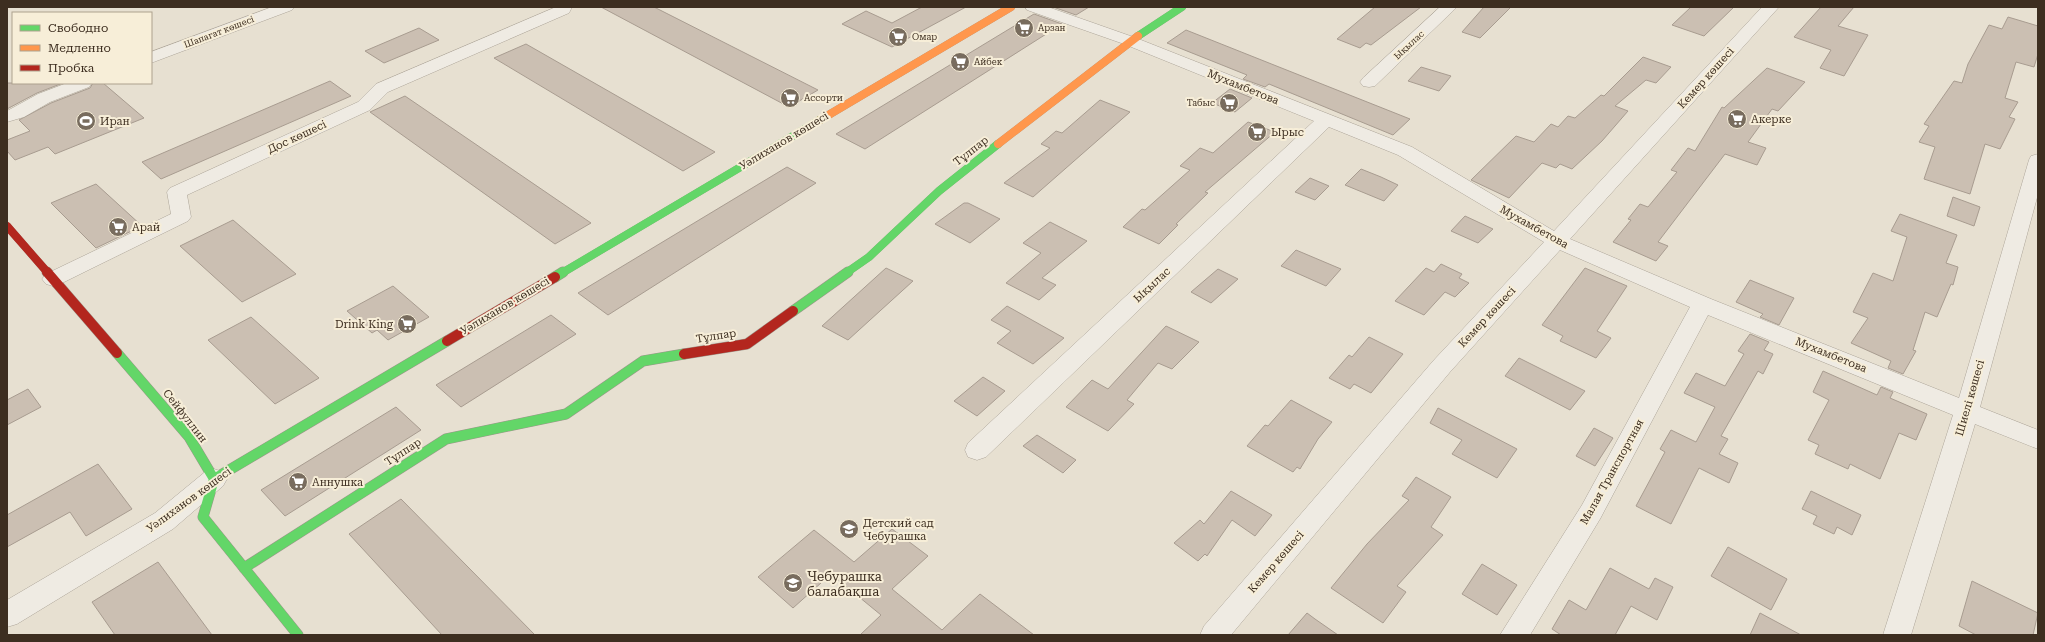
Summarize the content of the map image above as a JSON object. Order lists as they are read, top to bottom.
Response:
{
  "streets": {
    "street": [
      "Шапагат көшесі",
      "Ықылас",
      "Кемер көшесі",
      "Мухамбетова",
      "Дос көшесі",
      "Уәлиханов көшесі",
      "Тұлпар",
      "Шиелі көшесі",
      "Сейфуллин",
      "Малая Транспортная"
    ]
  },
  "crossings": [
    ["Ықылас", "Мухамбетова"],
    ["Кемер көшесі", "Мухамбетова"],
    ["Мухамбетова", "Тұлпар"],
    ["Мухамбетова", "Шиелі көшесі"],
    ["Мухамбетова", "Малая Транспортная"],
    ["Дос көшесі", "Сейфуллин"],
    ["Уәлиханов көшесі", "Сейфуллин"]
  ],
  "places": {
    "supermarket": [
      "Арзан",
      "Омар",
      "Айбек",
      "Ассорти",
      "Табыс",
      "Акерке",
      "Ырыс",
      "Арай",
      "Drink King",
      "Аннушка"
    ],
    "sports": ["Иран"],
    "school or university": ["Детский сад Чебурашка", "Чебурашка балабақша"]
  },
  "legend": ["Свободно", "Медленно", "Пробка"]
}
